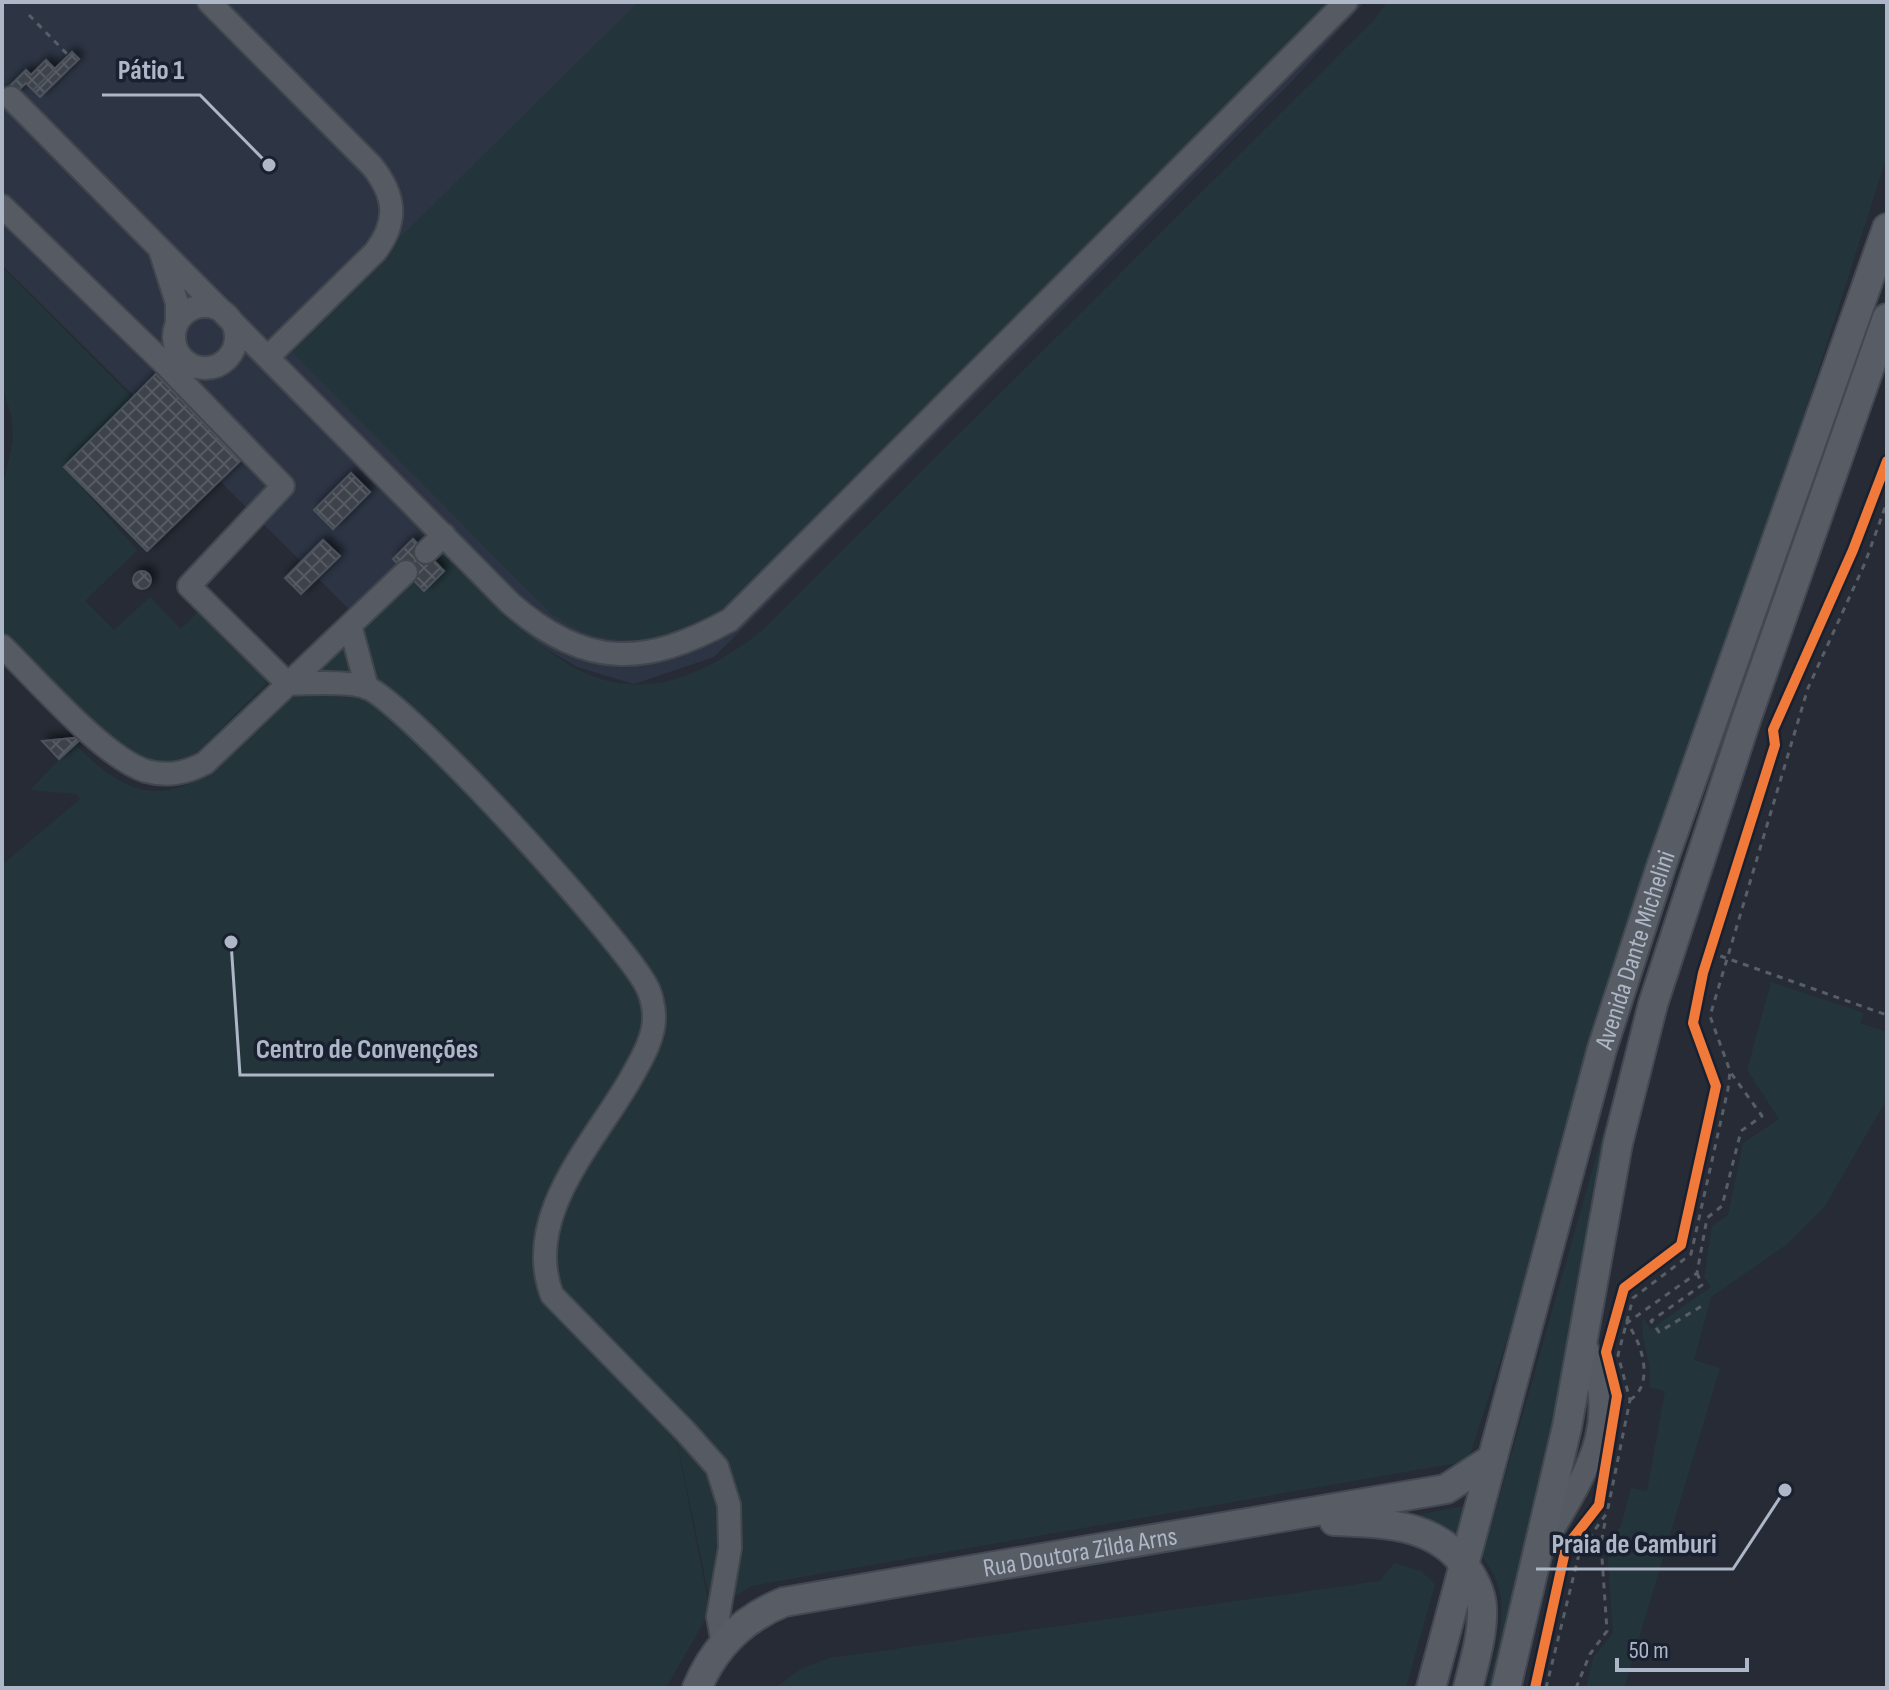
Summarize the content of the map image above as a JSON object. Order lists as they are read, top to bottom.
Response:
{
  "streets": {
    "main road": ["Avenida Dante Michelini", "Rua Doutora Zilda Arns"]
  },
  "crossings": [
    ["Avenida Dante Michelini", "Rua Doutora Zilda Arns"]
  ],
  "places": ["Pátio 1", "Centro de Convenções", "Praia de Camburi"],
  "scale_bar": "50 m"
}
